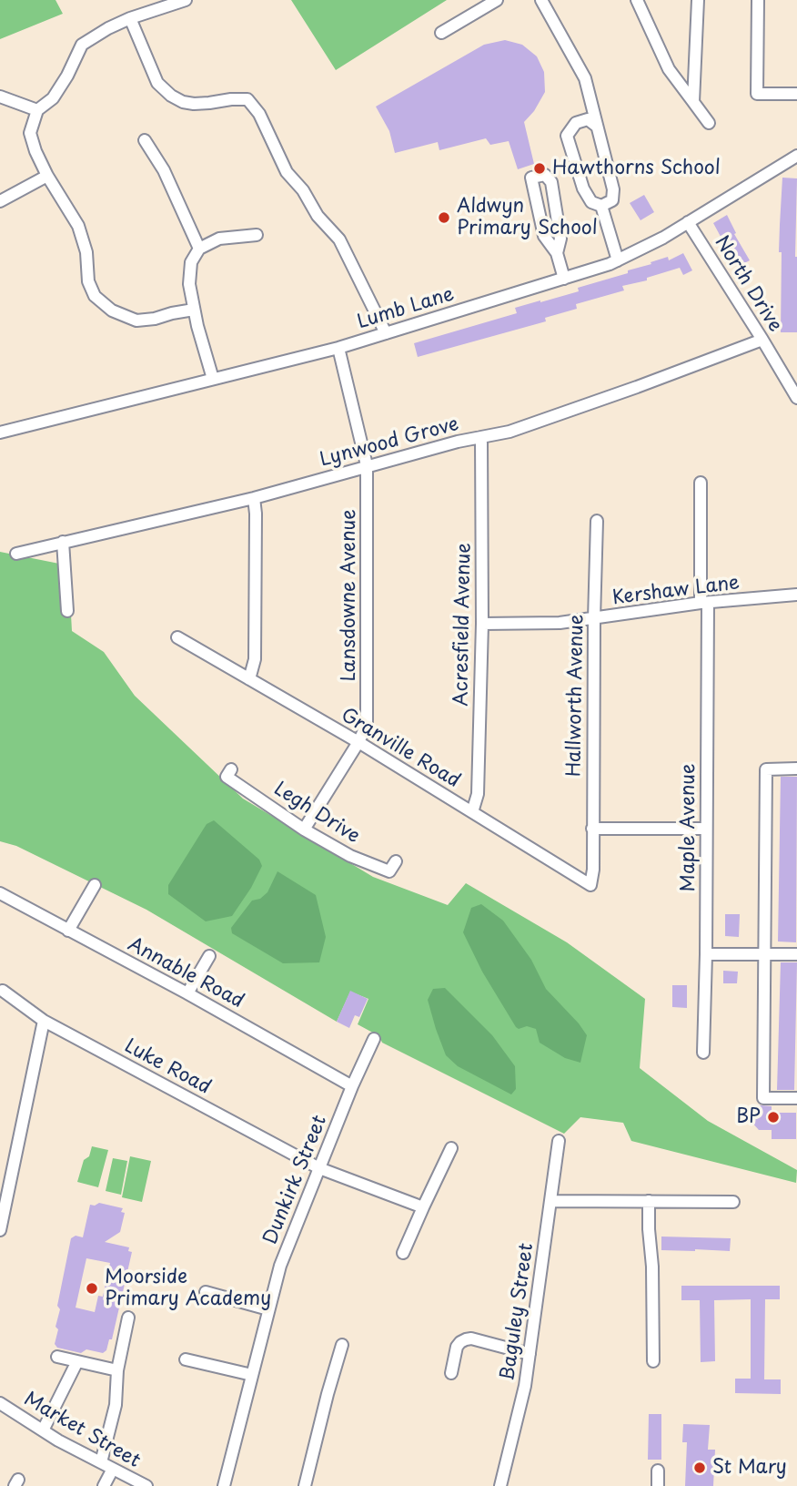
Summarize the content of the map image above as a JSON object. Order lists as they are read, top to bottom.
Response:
{
  "streets": {
    "street": [
      "North Drive",
      "Lumb Lane",
      "Lynwood Grove",
      "Kershaw Lane",
      "Lansdowne Avenue",
      "Acresfield Avenue",
      "Hallworth Avenue",
      "Granville Road",
      "Legh Drive",
      "Maple Avenue",
      "Annable Road",
      "Luke Road",
      "Dunkirk Street",
      "Baguley Street",
      "Market Street"
    ]
  },
  "crossings": [
    ["North Drive", "Lumb Lane"],
    ["North Drive", "Lynwood Grove"],
    ["Lumb Lane", "Lansdowne Avenue"],
    ["Lynwood Grove", "Lansdowne Avenue"],
    ["Lynwood Grove", "Acresfield Avenue"],
    ["Kershaw Lane", "Acresfield Avenue"],
    ["Kershaw Lane", "Hallworth Avenue"],
    ["Kershaw Lane", "Maple Avenue"],
    ["Lansdowne Avenue", "Granville Road"],
    ["Lansdowne Avenue", "Legh Drive"],
    ["Acresfield Avenue", "Granville Road"],
    ["Hallworth Avenue", "Granville Road"],
    ["Annable Road", "Dunkirk Street"],
    ["Luke Road", "Dunkirk Street"]
  ],
  "places": [
    "Hawthorns School",
    "Aldwyn Primary School",
    "BP",
    "Moorside Primary Academy",
    "St Mary"
  ]
}
